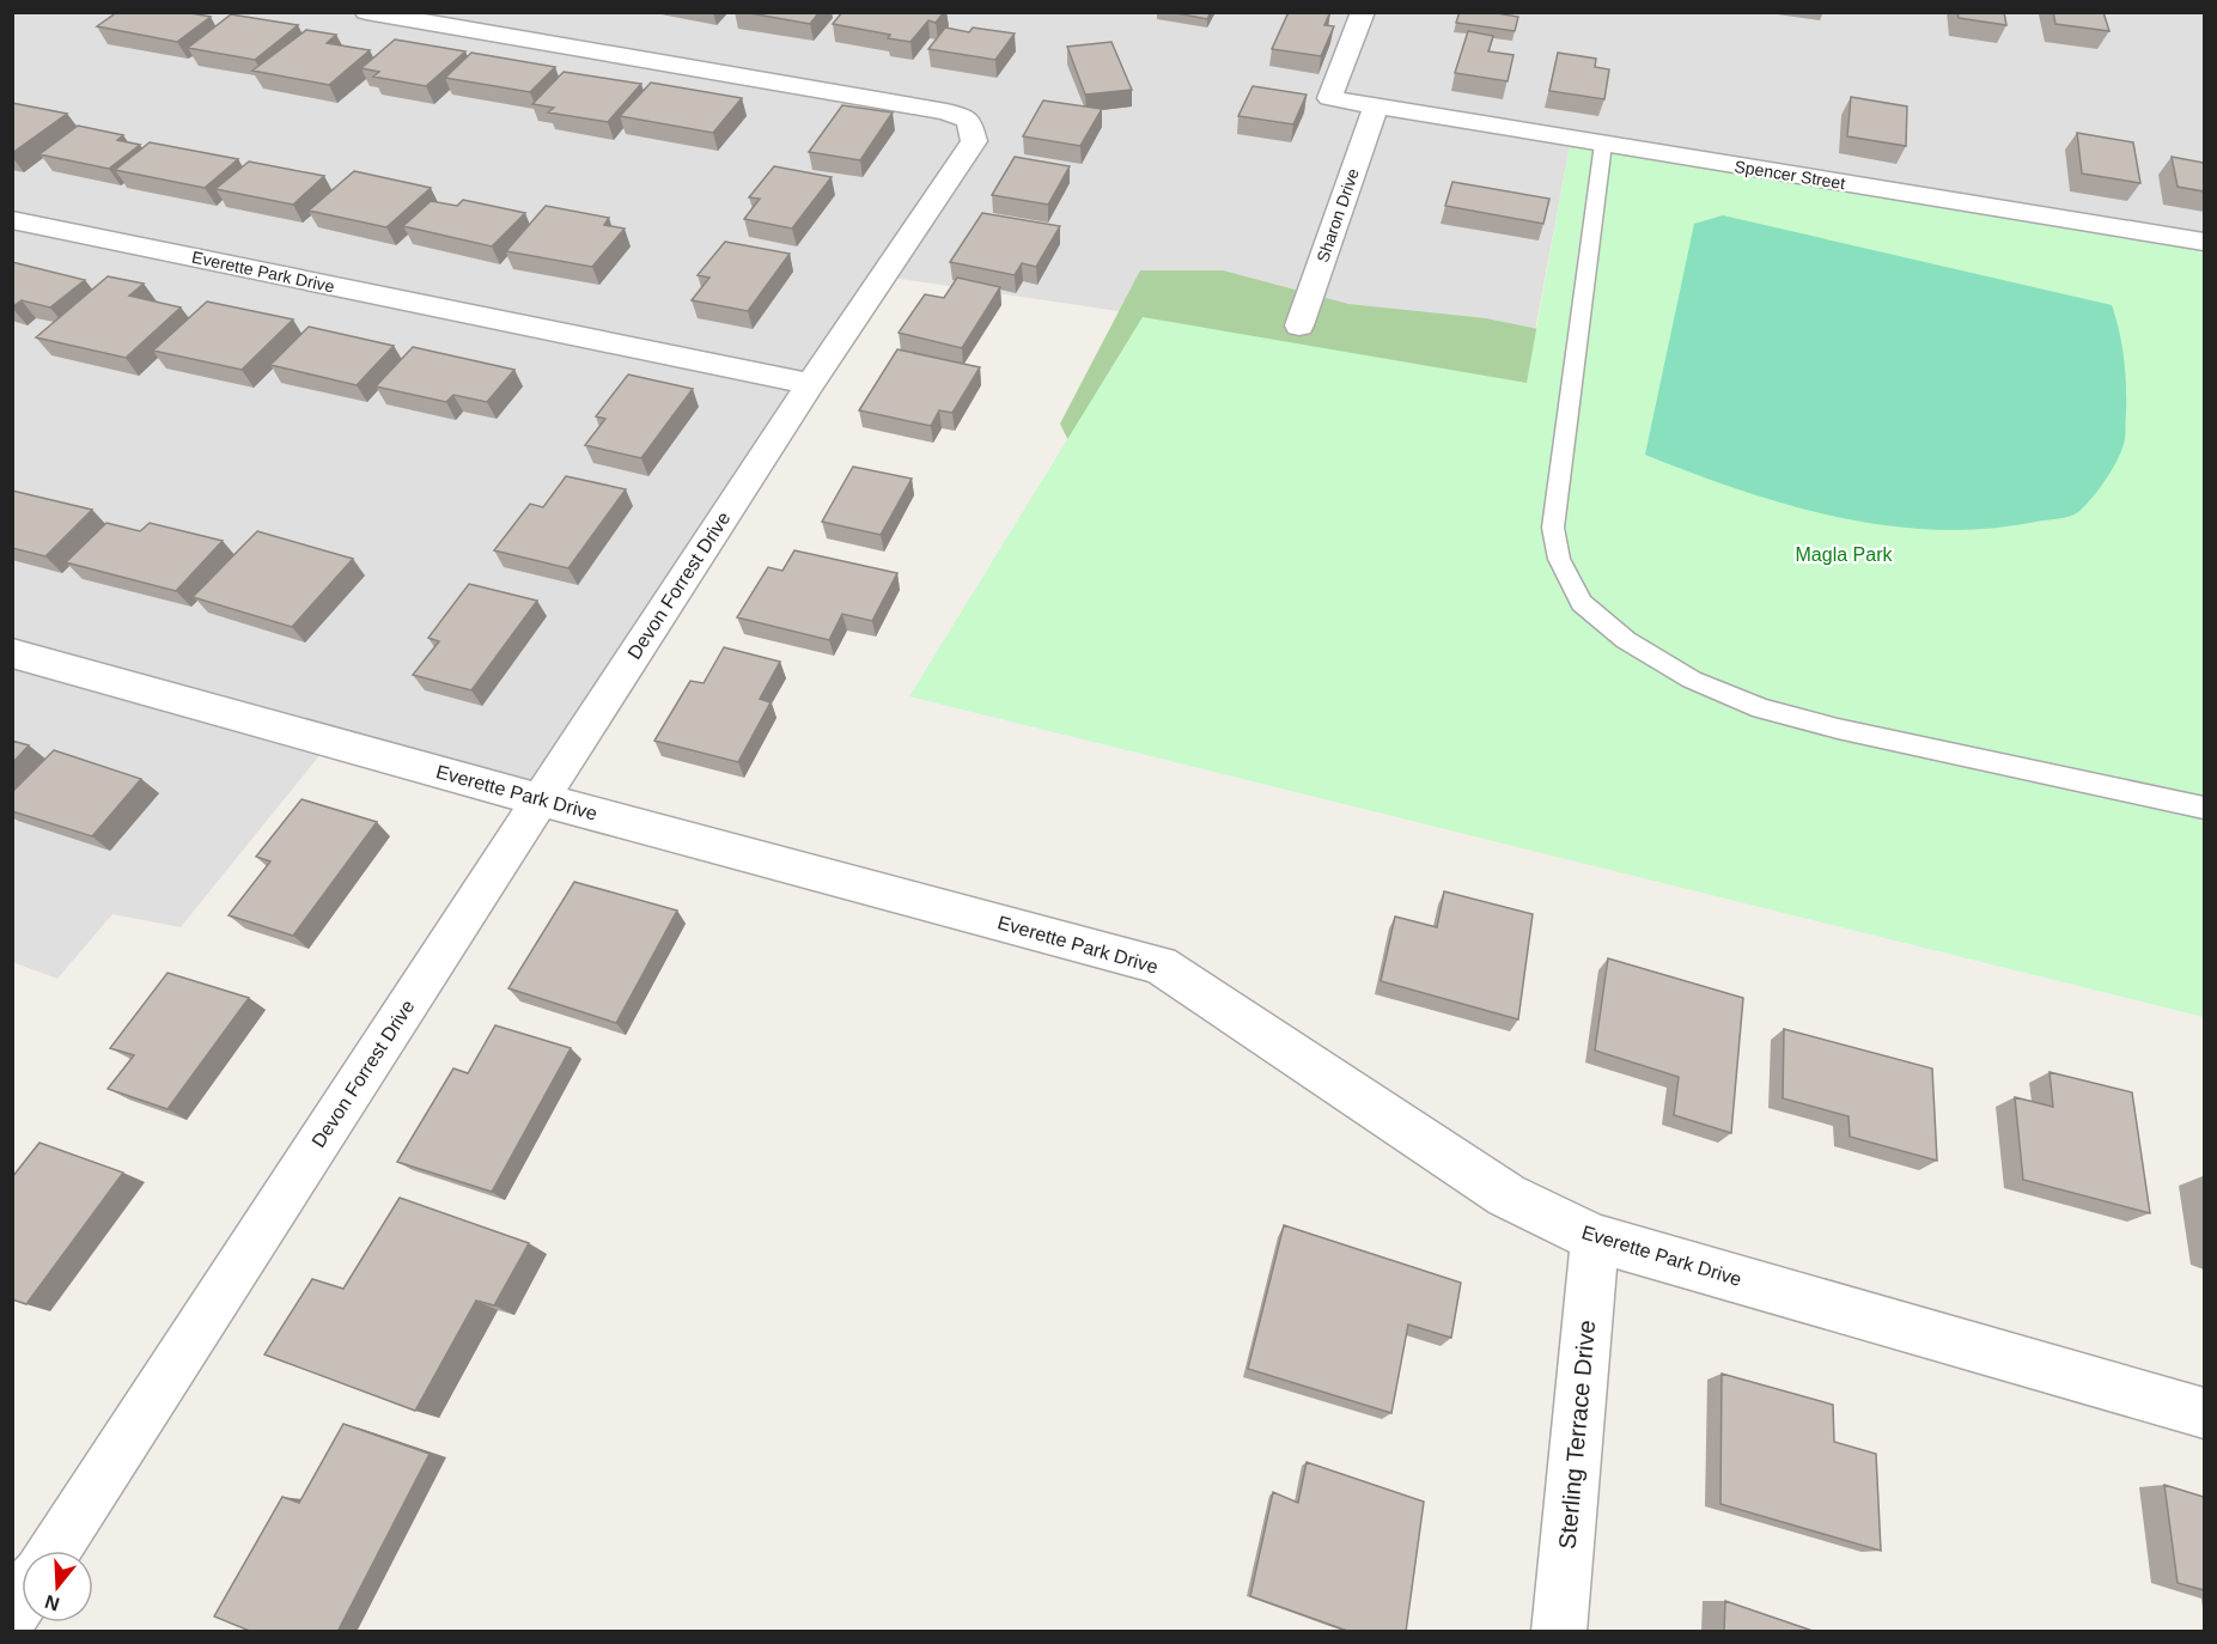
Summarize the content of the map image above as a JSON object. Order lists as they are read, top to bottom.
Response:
{
  "streets": {
    "street": [
      "Spencer Street",
      "Sharon Drive",
      "Everette Park Drive",
      "Devon Forrest Drive",
      "Sterling Terrace Drive"
    ]
  },
  "crossings": [
    ["Spencer Street", "Sharon Drive"],
    ["Everette Park Drive", "Devon Forrest Drive"],
    ["Everette Park Drive", "Sterling Terrace Drive"]
  ],
  "parks": ["Magla Park"],
  "north": "bottom"
}
